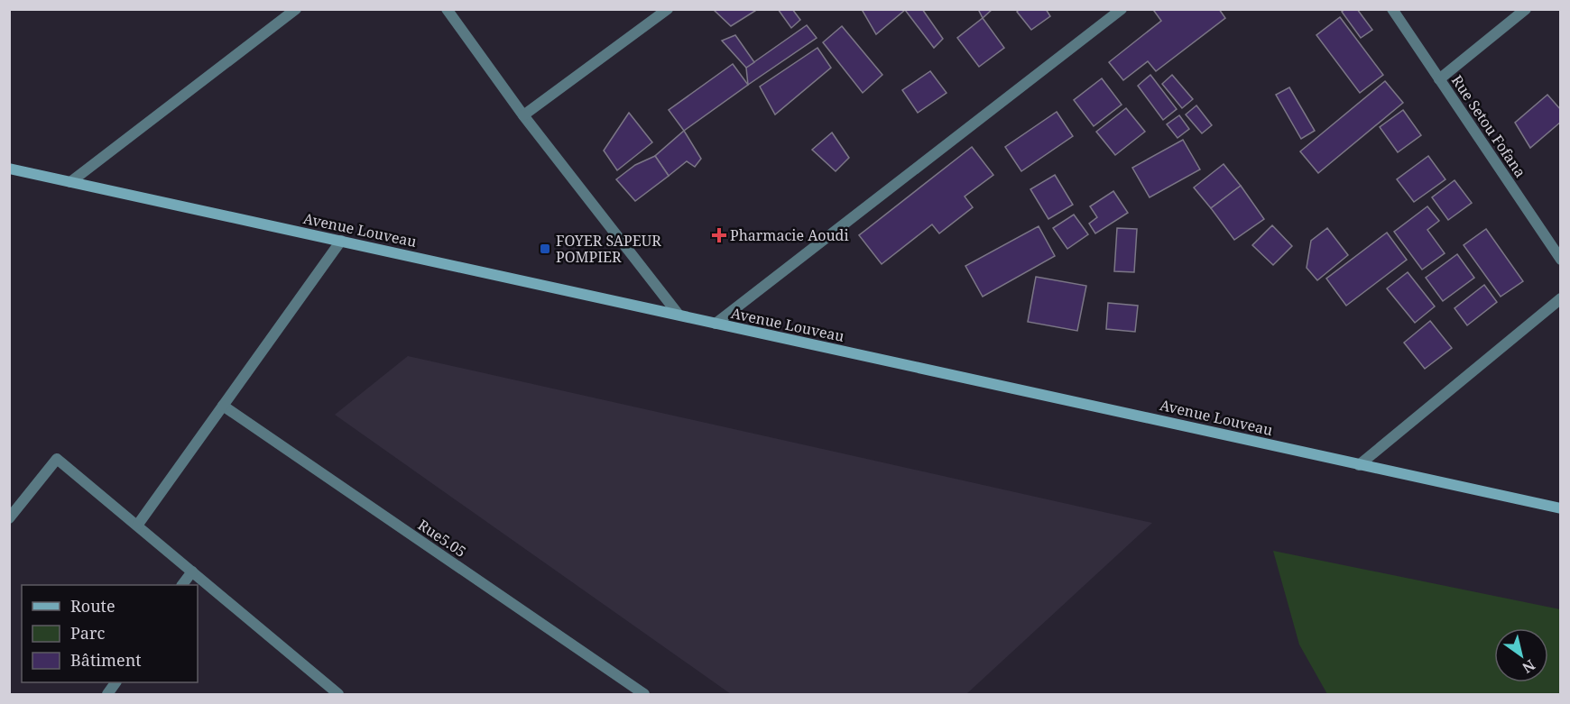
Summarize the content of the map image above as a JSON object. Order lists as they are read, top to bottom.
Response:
{
  "streets": {
    "main road": ["Avenue Louveau"],
    "street": ["Rue Setou Fofana", "Rue5.05"]
  },
  "places": {
    "health": ["Pharmacie Aoudi"],
    "transit": ["FOYER SAPEUR POMPIER"]
  },
  "legend": ["Route", "Parc", "Bâtiment"],
  "north": "bottom right"
}
